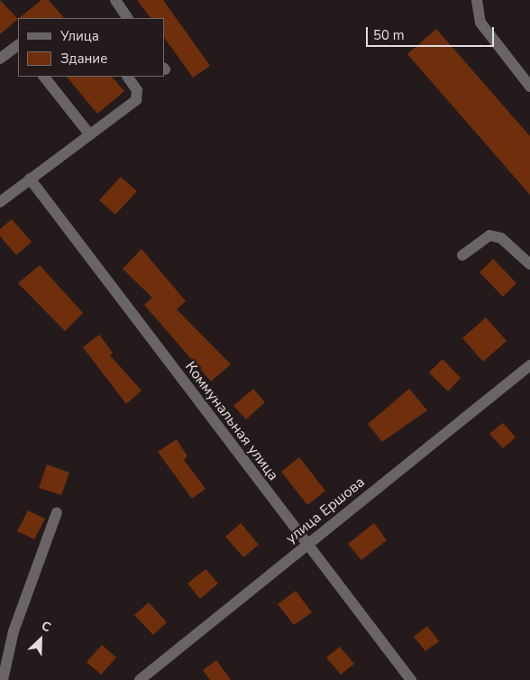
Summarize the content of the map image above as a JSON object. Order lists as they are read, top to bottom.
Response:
{
  "streets": {
    "street": ["Коммунальная улица", "улица Ершова"]
  },
  "crossings": [
    ["Коммунальная улица", "улица Ершова"]
  ],
  "legend": ["Улица", "Здание"],
  "scale_bar": "50 m",
  "north": "top right"
}
